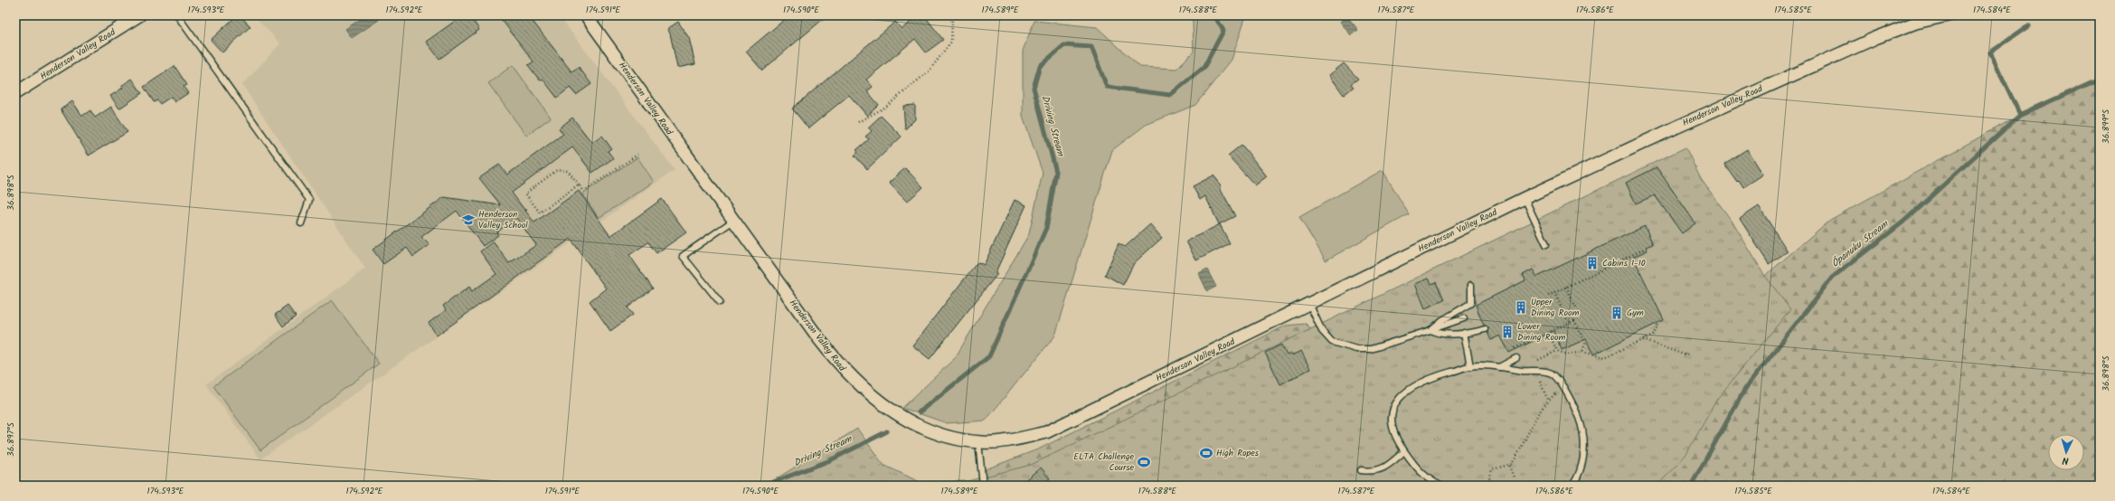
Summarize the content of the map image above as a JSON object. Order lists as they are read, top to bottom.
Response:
{
  "streets": {
    "street": ["Henderson Valley Road"]
  },
  "water": ["Driving Stream", "Ōpanuku Stream"],
  "places": {
    "school or university": ["Henderson Valley School"],
    "building": [
      "Cabins 1-10",
      "Upper Dining Room",
      "Gym",
      "Lower Dining Room"
    ],
    "sports": ["High Ropes", "ELTA Challenge Course"]
  },
  "north": "bottom",
  "coordinates": [
    "174.593°E",
    "174.592°E",
    "174.591°E",
    "174.590°E",
    "174.589°E",
    "174.588°E",
    "174.587°E",
    "174.586°E",
    "174.585°E",
    "174.584°E",
    "36.899°S",
    "36.898°S",
    "36.897°S"
  ]
}
